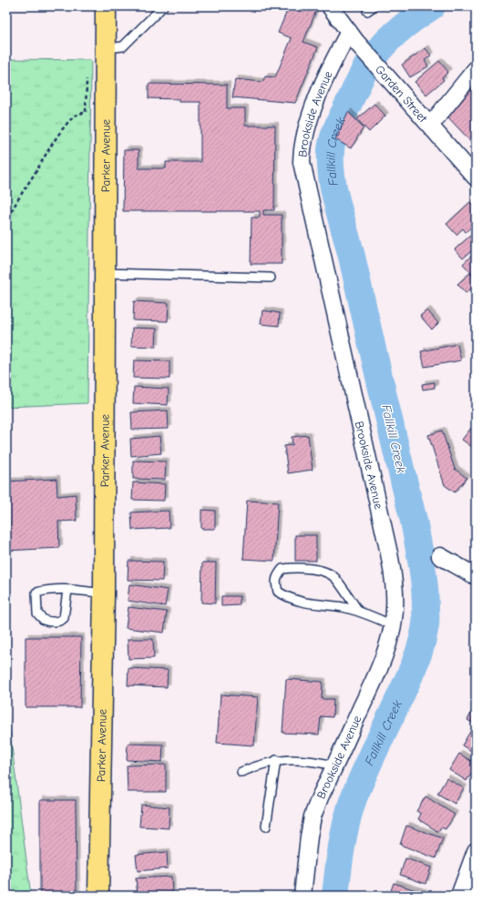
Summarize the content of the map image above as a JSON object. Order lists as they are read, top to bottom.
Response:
{
  "streets": {
    "main road": ["Parker Avenue"],
    "street": ["Garden Street", "Brookside Avenue"]
  },
  "crossings": [
    ["Garden Street", "Brookside Avenue"]
  ],
  "water": ["Fallkill Creek"]
}
